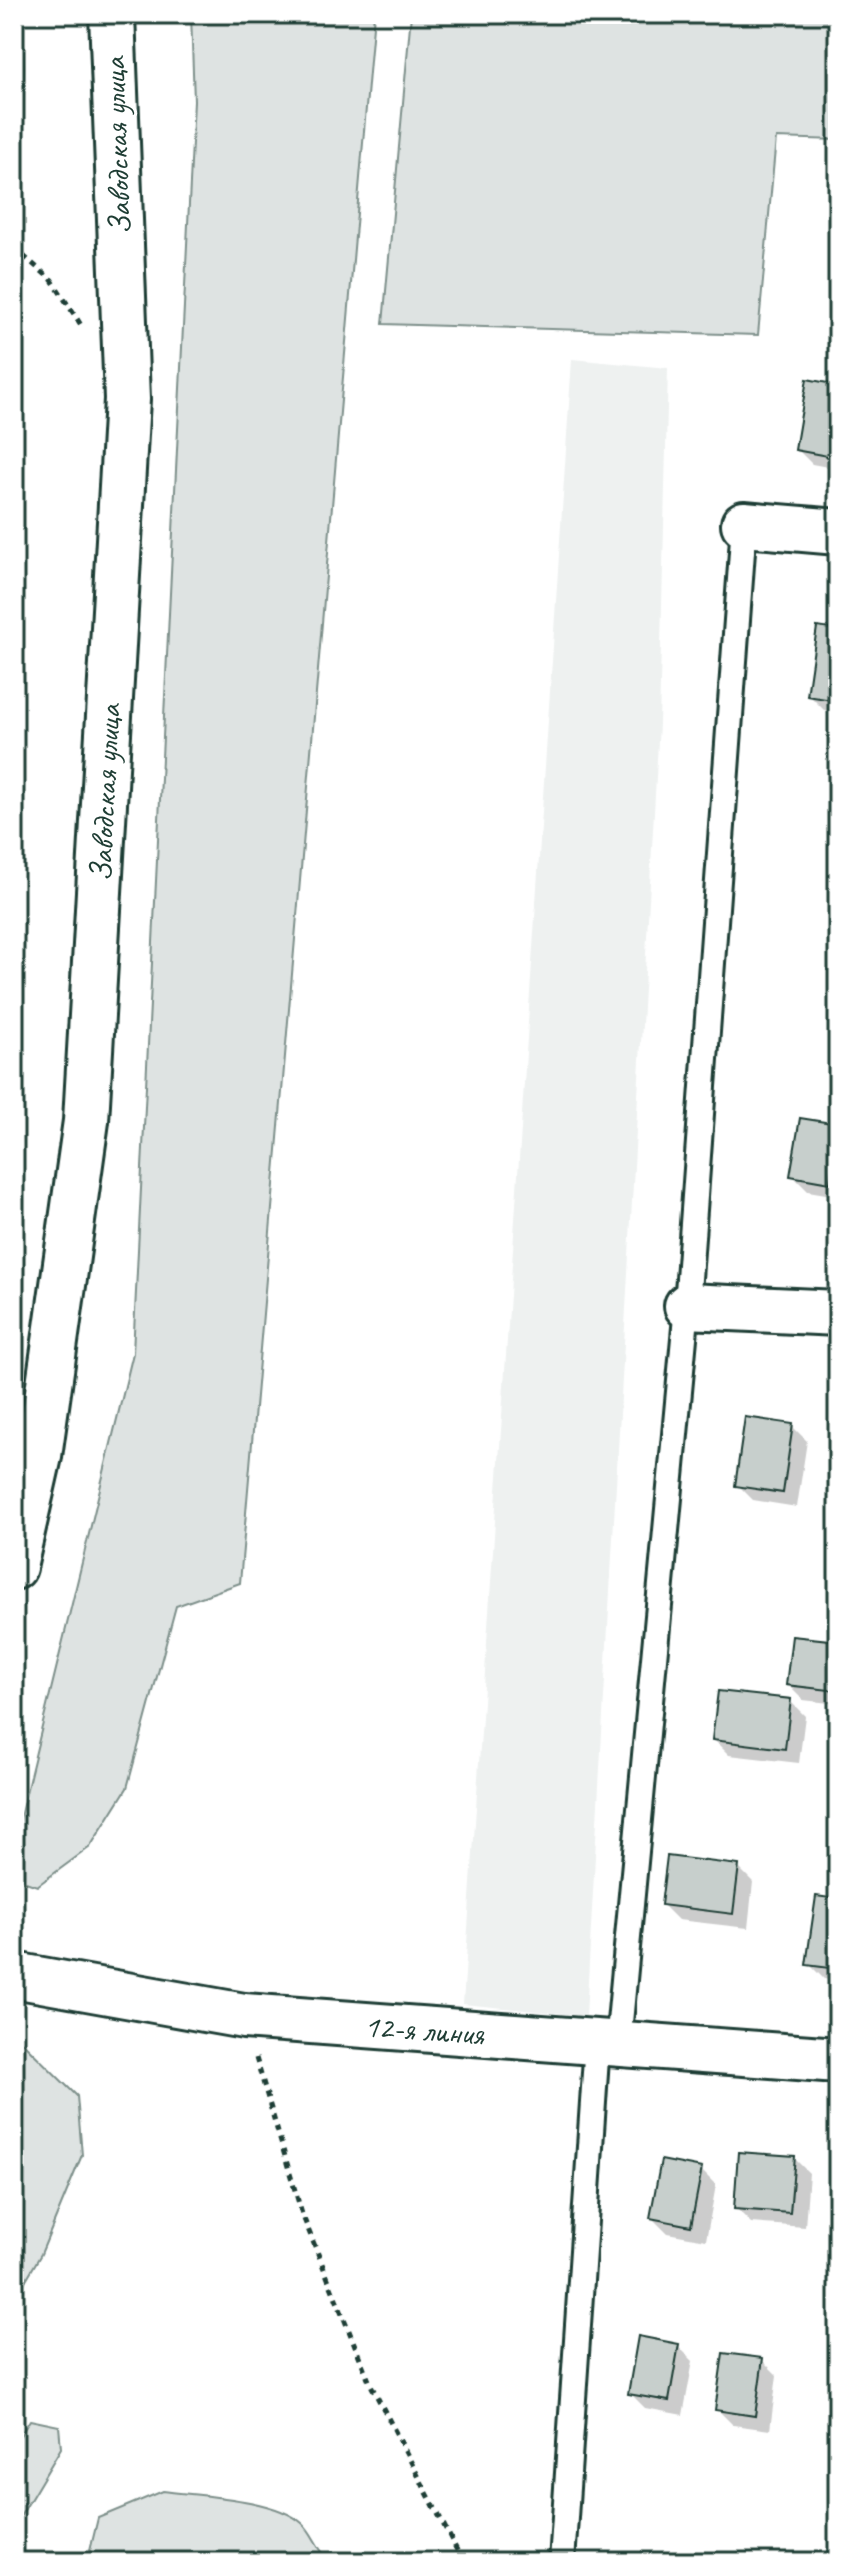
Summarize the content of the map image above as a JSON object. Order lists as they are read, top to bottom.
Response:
{
  "streets": {
    "street": ["Заводская улица", "12-я линия"]
  }
}
